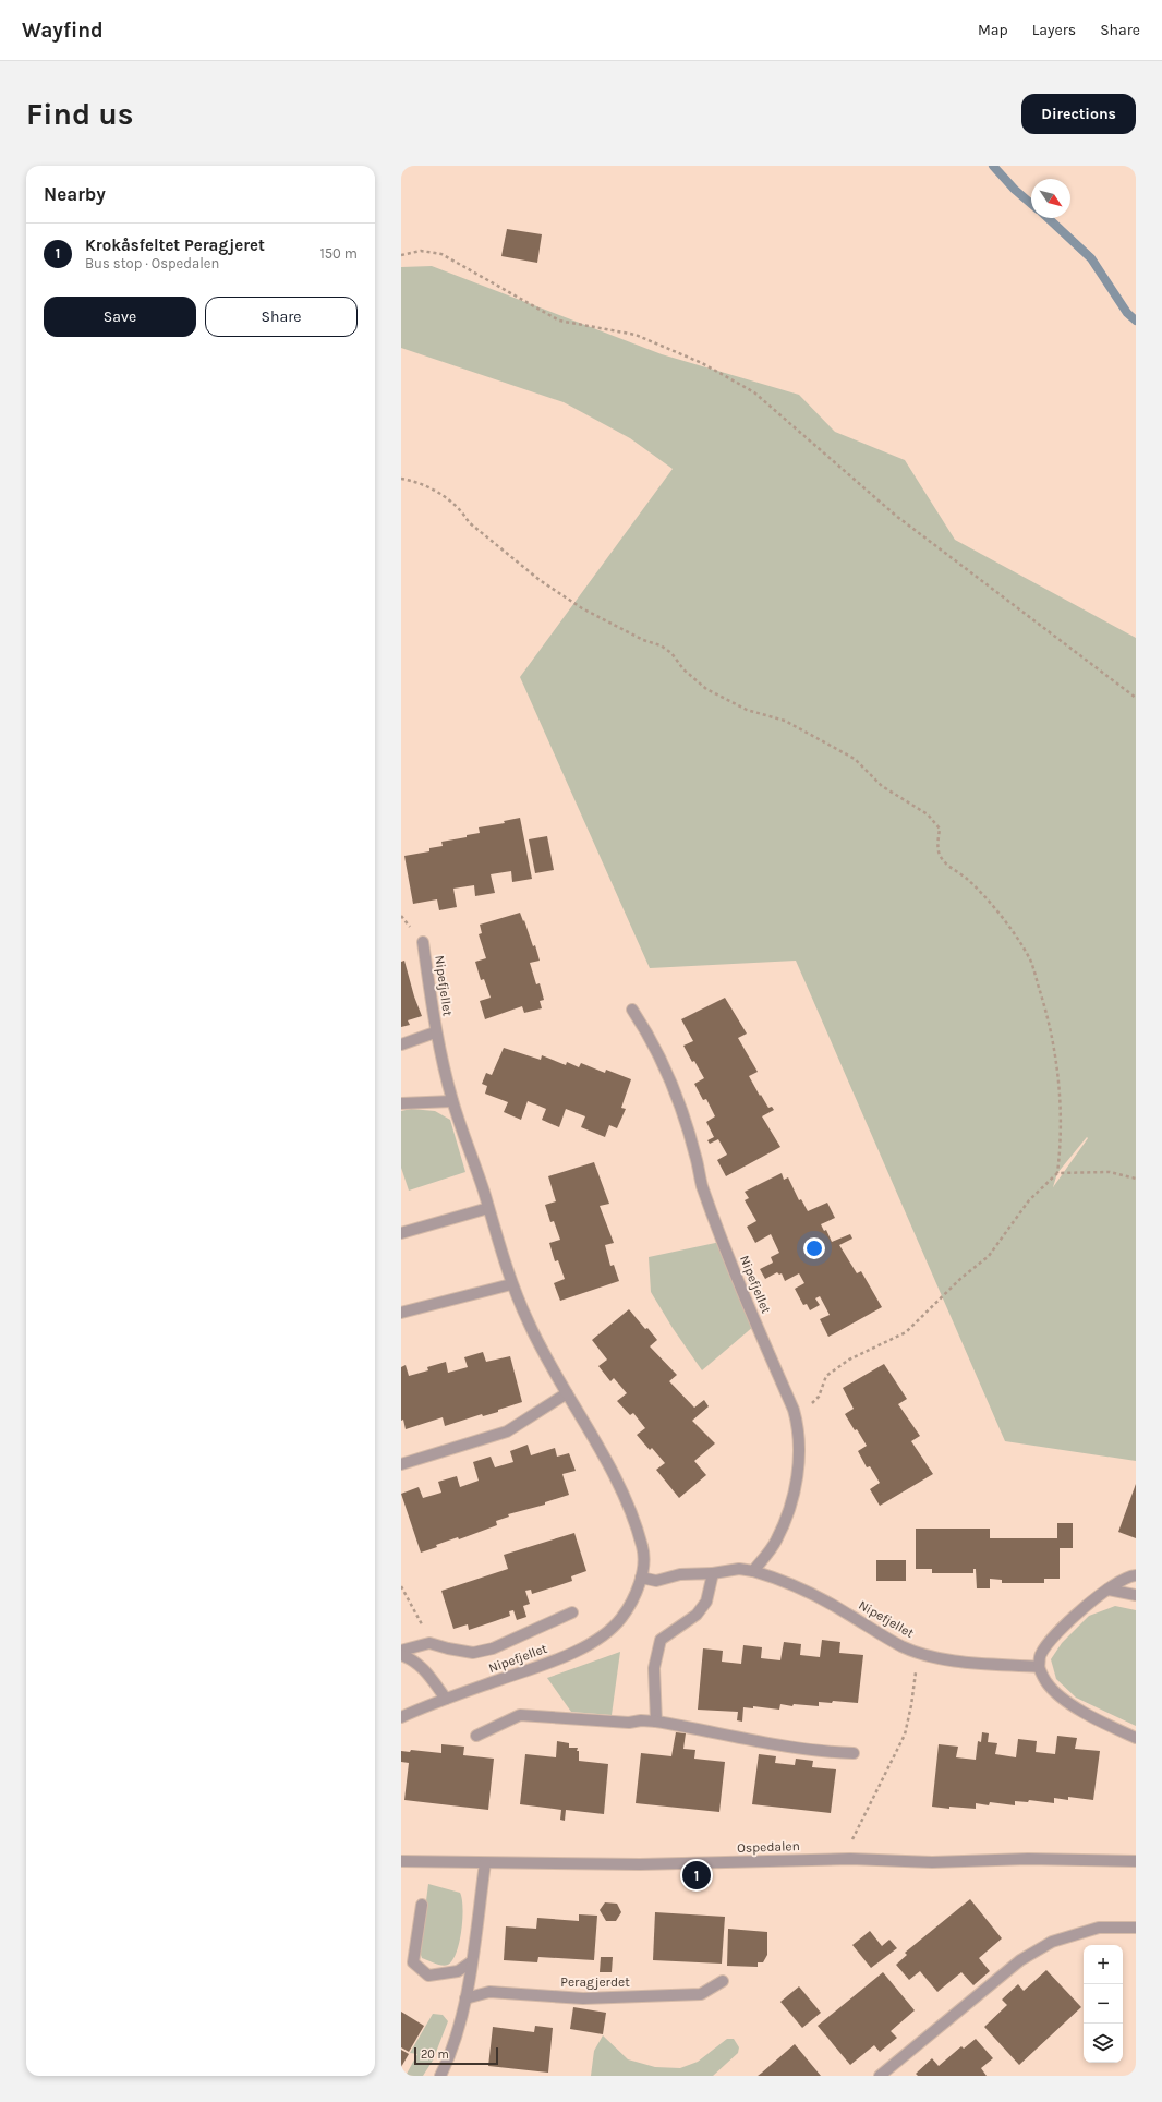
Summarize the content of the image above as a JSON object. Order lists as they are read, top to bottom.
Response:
{
  "streets": {
    "street": ["Nipefjellet", "Ospedalen", "Peragjerdet"]
  },
  "scale_bar": "20 m",
  "north": "bottom right",
  "page": {
    "header": "Wayfind",
    "nav": ["Map", "Layers", "Share"],
    "buttons": [
      "Directions",
      ["Save", "Share"]
    ],
    "title": "Find us",
    "heading": "Nearby",
    "list": [
      {
        "mark": "1",
        "name": "Krokåsfeltet Peragjeret",
        "note": "Bus stop · Ospedalen",
        "value": "150 m"
      }
    ],
    "pins": "1",
    "map_buttons": ["+", "−"],
    "scale": "20 m"
  }
}
